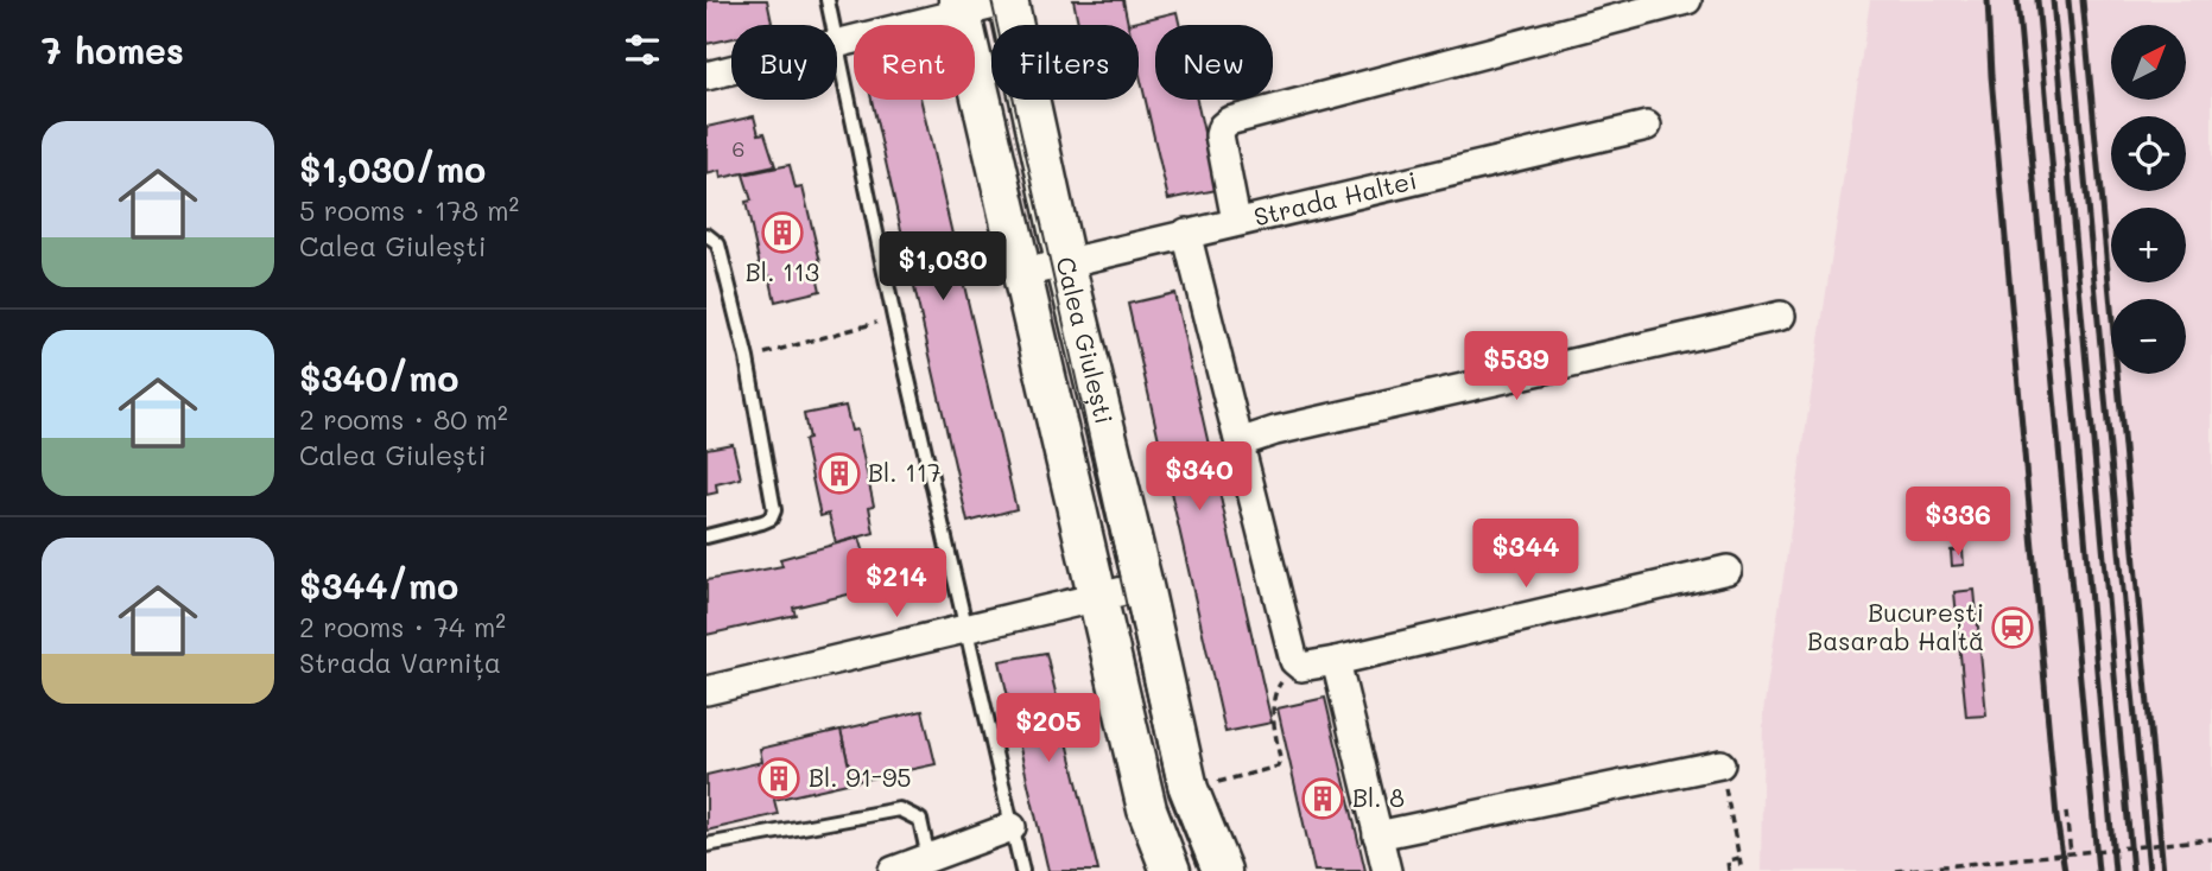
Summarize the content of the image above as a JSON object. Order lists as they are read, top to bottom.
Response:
{
  "streets": {
    "main road": ["Calea Giulești"],
    "street": ["Strada Haltei"]
  },
  "crossings": [
    ["Strada Haltei", "Calea Giulești"]
  ],
  "places": {
    "building": [
      "Bl. 113",
      "Bl. 117",
      "Bl. 91-95",
      "Bl. 8"
    ],
    "station": ["București Basarab Haltă"]
  },
  "house_numbers": ["6"],
  "north": "top right",
  "page": {
    "heading": "7 homes",
    "map_buttons": ["+", "−"],
    "chip": [
      "Buy",
      "Rent",
      "Filters",
      "New"
    ],
    "list": [
      {
        "name": "$1,030/mo",
        "note": "5 rooms · 178 m² · Calea Giulești"
      },
      {
        "name": "$340/mo",
        "note": "2 rooms · 80 m² · Calea Giulești"
      },
      {
        "name": "$344/mo",
        "note": "2 rooms · 74 m² · Strada Varnița"
      }
    ],
    "price": [
      "$1,030",
      "$539",
      "$340",
      "$336",
      "$344",
      "$214",
      "$205"
    ]
  }
}
